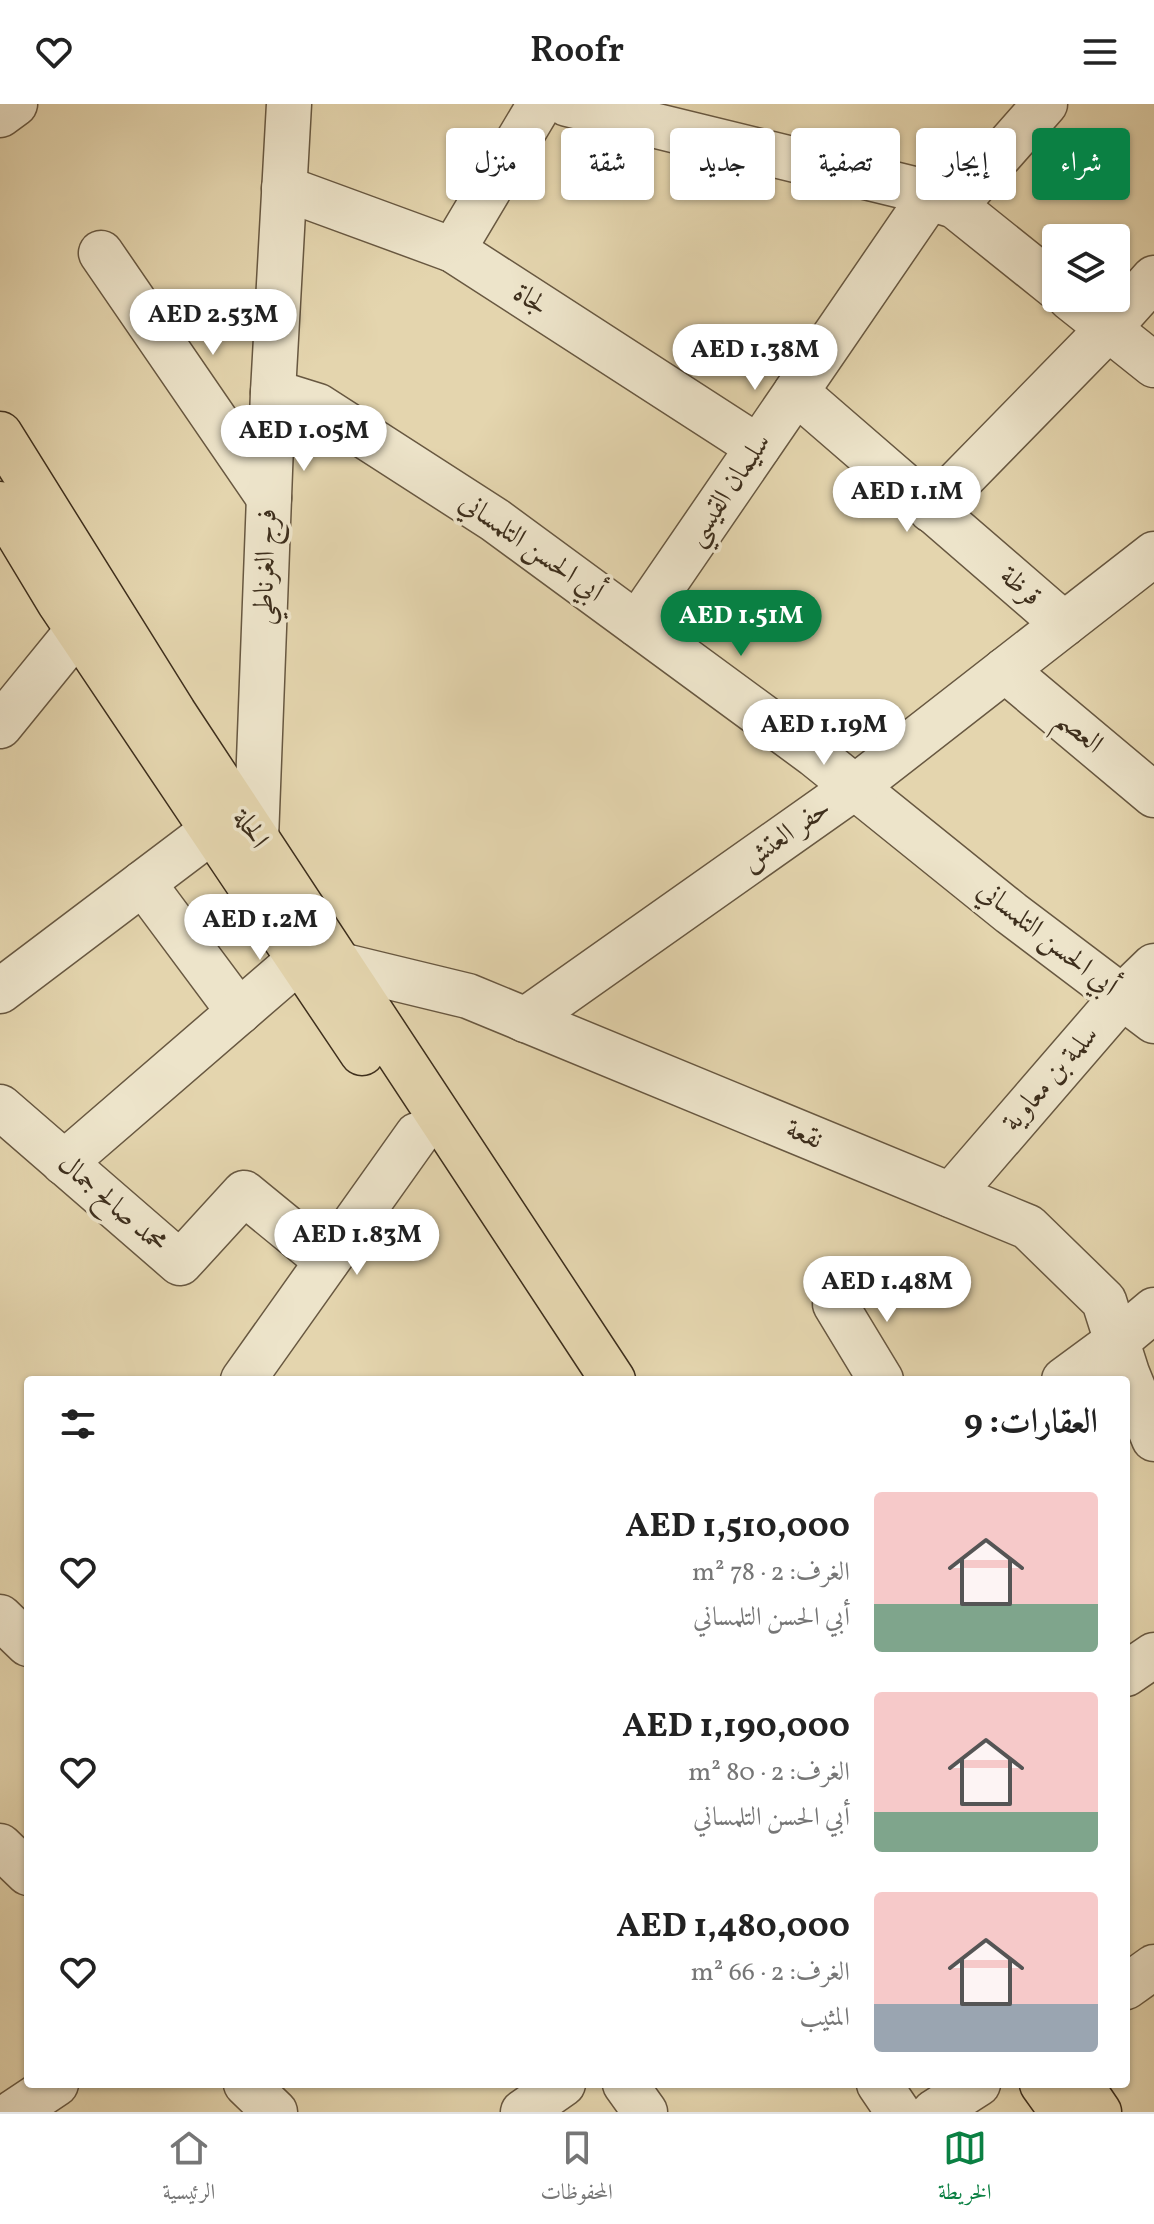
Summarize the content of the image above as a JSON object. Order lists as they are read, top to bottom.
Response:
{
  "streets": {
    "main road": ["الحلة"],
    "street": [
      "لجاة",
      "سليمان القيسي",
      "أبي الحسن التلمساني",
      "فرج الغرناطي",
      "قرظة",
      "العصم",
      "حفر العتش",
      "سلمة بن معاوية",
      "نقعة",
      "محمد صالح جمال"
    ]
  },
  "crossings": [
    ["لجاة", "سليمان القيسي"],
    ["لجاة", "فرج الغرناطي"],
    ["سليمان القيسي", "أبي الحسن التلمساني"],
    ["سليمان القيسي", "قرظة"],
    ["أبي الحسن التلمساني", "فرج الغرناطي"],
    ["أبي الحسن التلمساني", "حفر العتش"],
    ["أبي الحسن التلمساني", "سلمة بن معاوية"],
    ["فرج الغرناطي", "الحلة"],
    ["قرظة", "حفر العتش"],
    ["العصم", "حفر العتش"],
    ["الحلة", "نقعة"],
    ["حفر العتش", "نقعة"],
    ["سلمة بن معاوية", "نقعة"]
  ],
  "page": {
    "header": "Roofr",
    "chip": [
      "شراء",
      "إيجار",
      "تصفية",
      "جديد",
      "شقة",
      "منزل"
    ],
    "price": [
      "AED 2.53M",
      "AED 1.38M",
      "AED 1.05M",
      "AED 1.1M",
      "AED 1.51M",
      "AED 1.19M",
      "AED 1.2M",
      "AED 1.83M",
      "AED 1.48M"
    ],
    "heading": "العقارات: 9",
    "list": [
      {
        "name": "AED 1,510,000",
        "note": "الغرف: 2 · 78 m² · أبي الحسن التلمساني"
      },
      {
        "name": "AED 1,190,000",
        "note": "الغرف: 2 · 80 m² · أبي الحسن التلمساني"
      },
      {
        "name": "AED 1,480,000",
        "note": "الغرف: 2 · 66 m² · المثيب"
      }
    ],
    "tabs": ["الخريطة", "المحفوظات", "الرئيسية"]
  }
}
